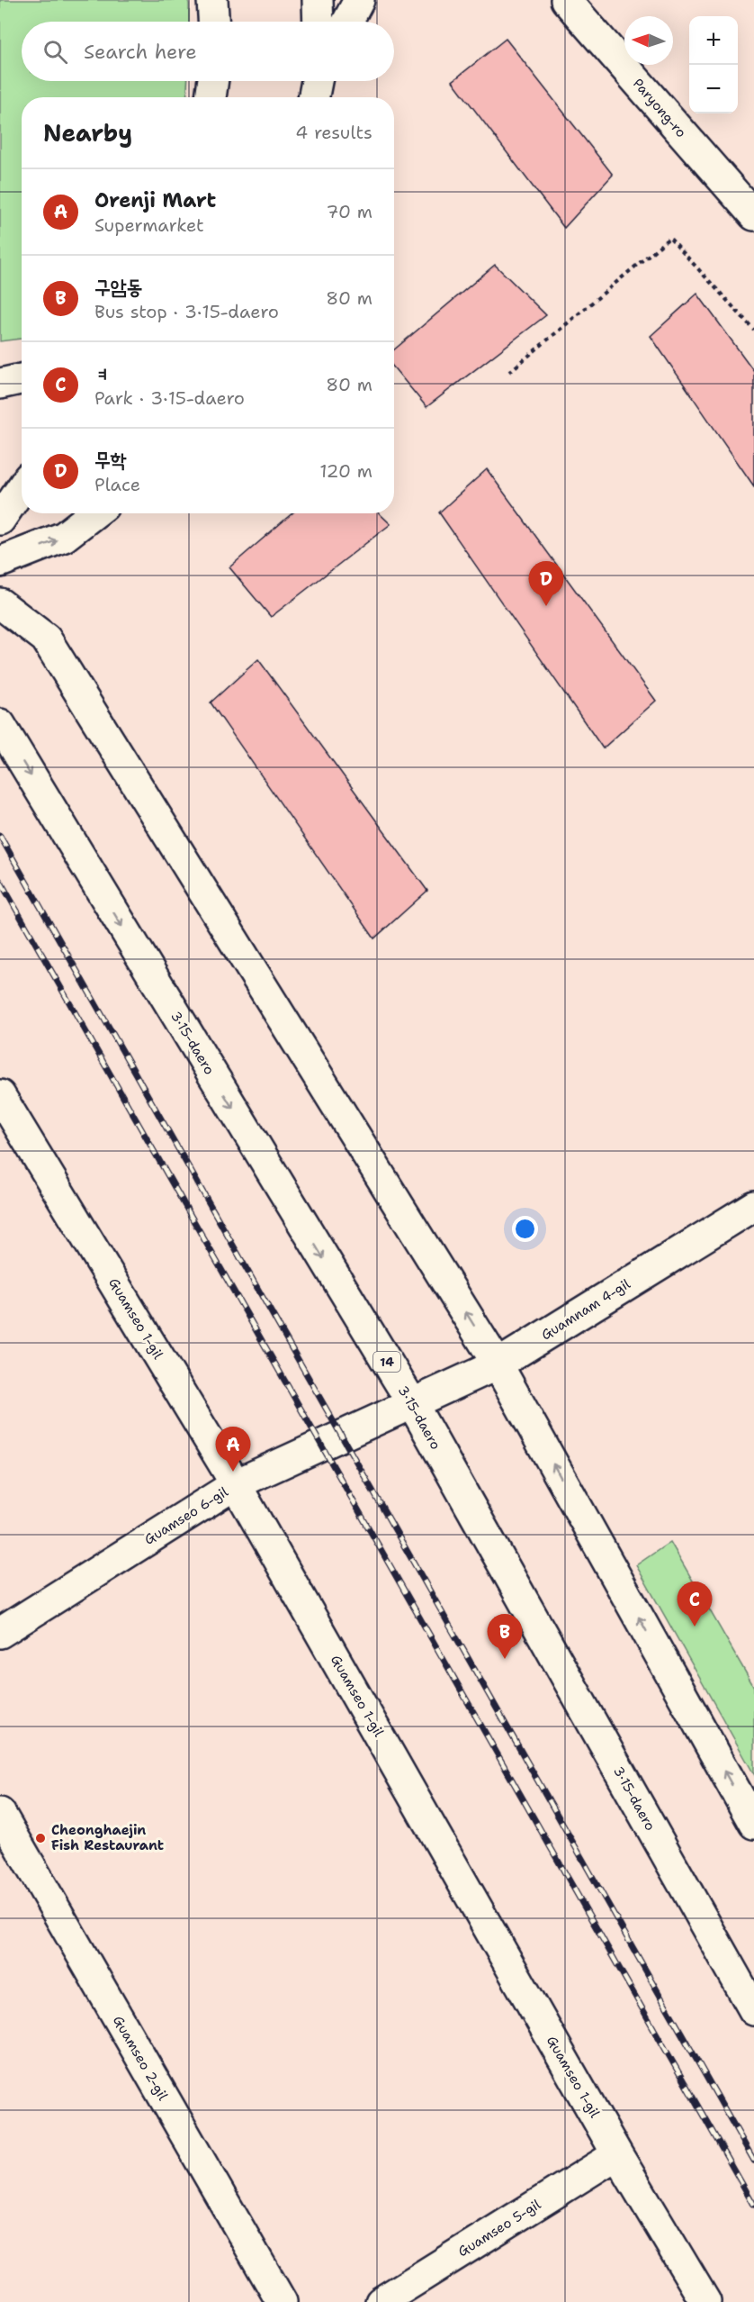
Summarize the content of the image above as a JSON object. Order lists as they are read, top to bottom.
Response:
{
  "streets": {
    "main road": [
      "Paryong-ro",
      "3·15-daero",
      "Guamnam 4-gil",
      "Guamseo 1-gil",
      "14",
      "Guamseo 6-gil",
      "Guamseo 2-gil",
      "Guamseo 5-gil"
    ]
  },
  "crossings": [
    ["3·15-daero", "Guamnam 4-gil"],
    ["3·15-daero", "Guamseo 6-gil"],
    ["Guamnam 4-gil", "Guamseo 6-gil"],
    ["Guamseo 1-gil", "Guamseo 6-gil"],
    ["Guamseo 1-gil", "Guamseo 5-gil"]
  ],
  "places": ["Cheonghaejin Fish Restaurant"],
  "north": "left",
  "page": {
    "map_buttons": ["+", "−"],
    "search": "Search here",
    "heading": ["Nearby", "4 results"],
    "list": [
      {
        "mark": "A",
        "name": "Orenji Mart",
        "note": "Supermarket",
        "value": "70 m"
      },
      {
        "mark": "B",
        "name": "구암동",
        "note": "Bus stop · 3·15-daero",
        "value": "80 m"
      },
      {
        "mark": "C",
        "name": "ㅕ",
        "note": "Park · 3·15-daero",
        "value": "80 m"
      },
      {
        "mark": "D",
        "name": "무학",
        "note": "Place",
        "value": "120 m"
      }
    ],
    "pins": [
      "D",
      "A",
      "C",
      "B"
    ]
  }
}
